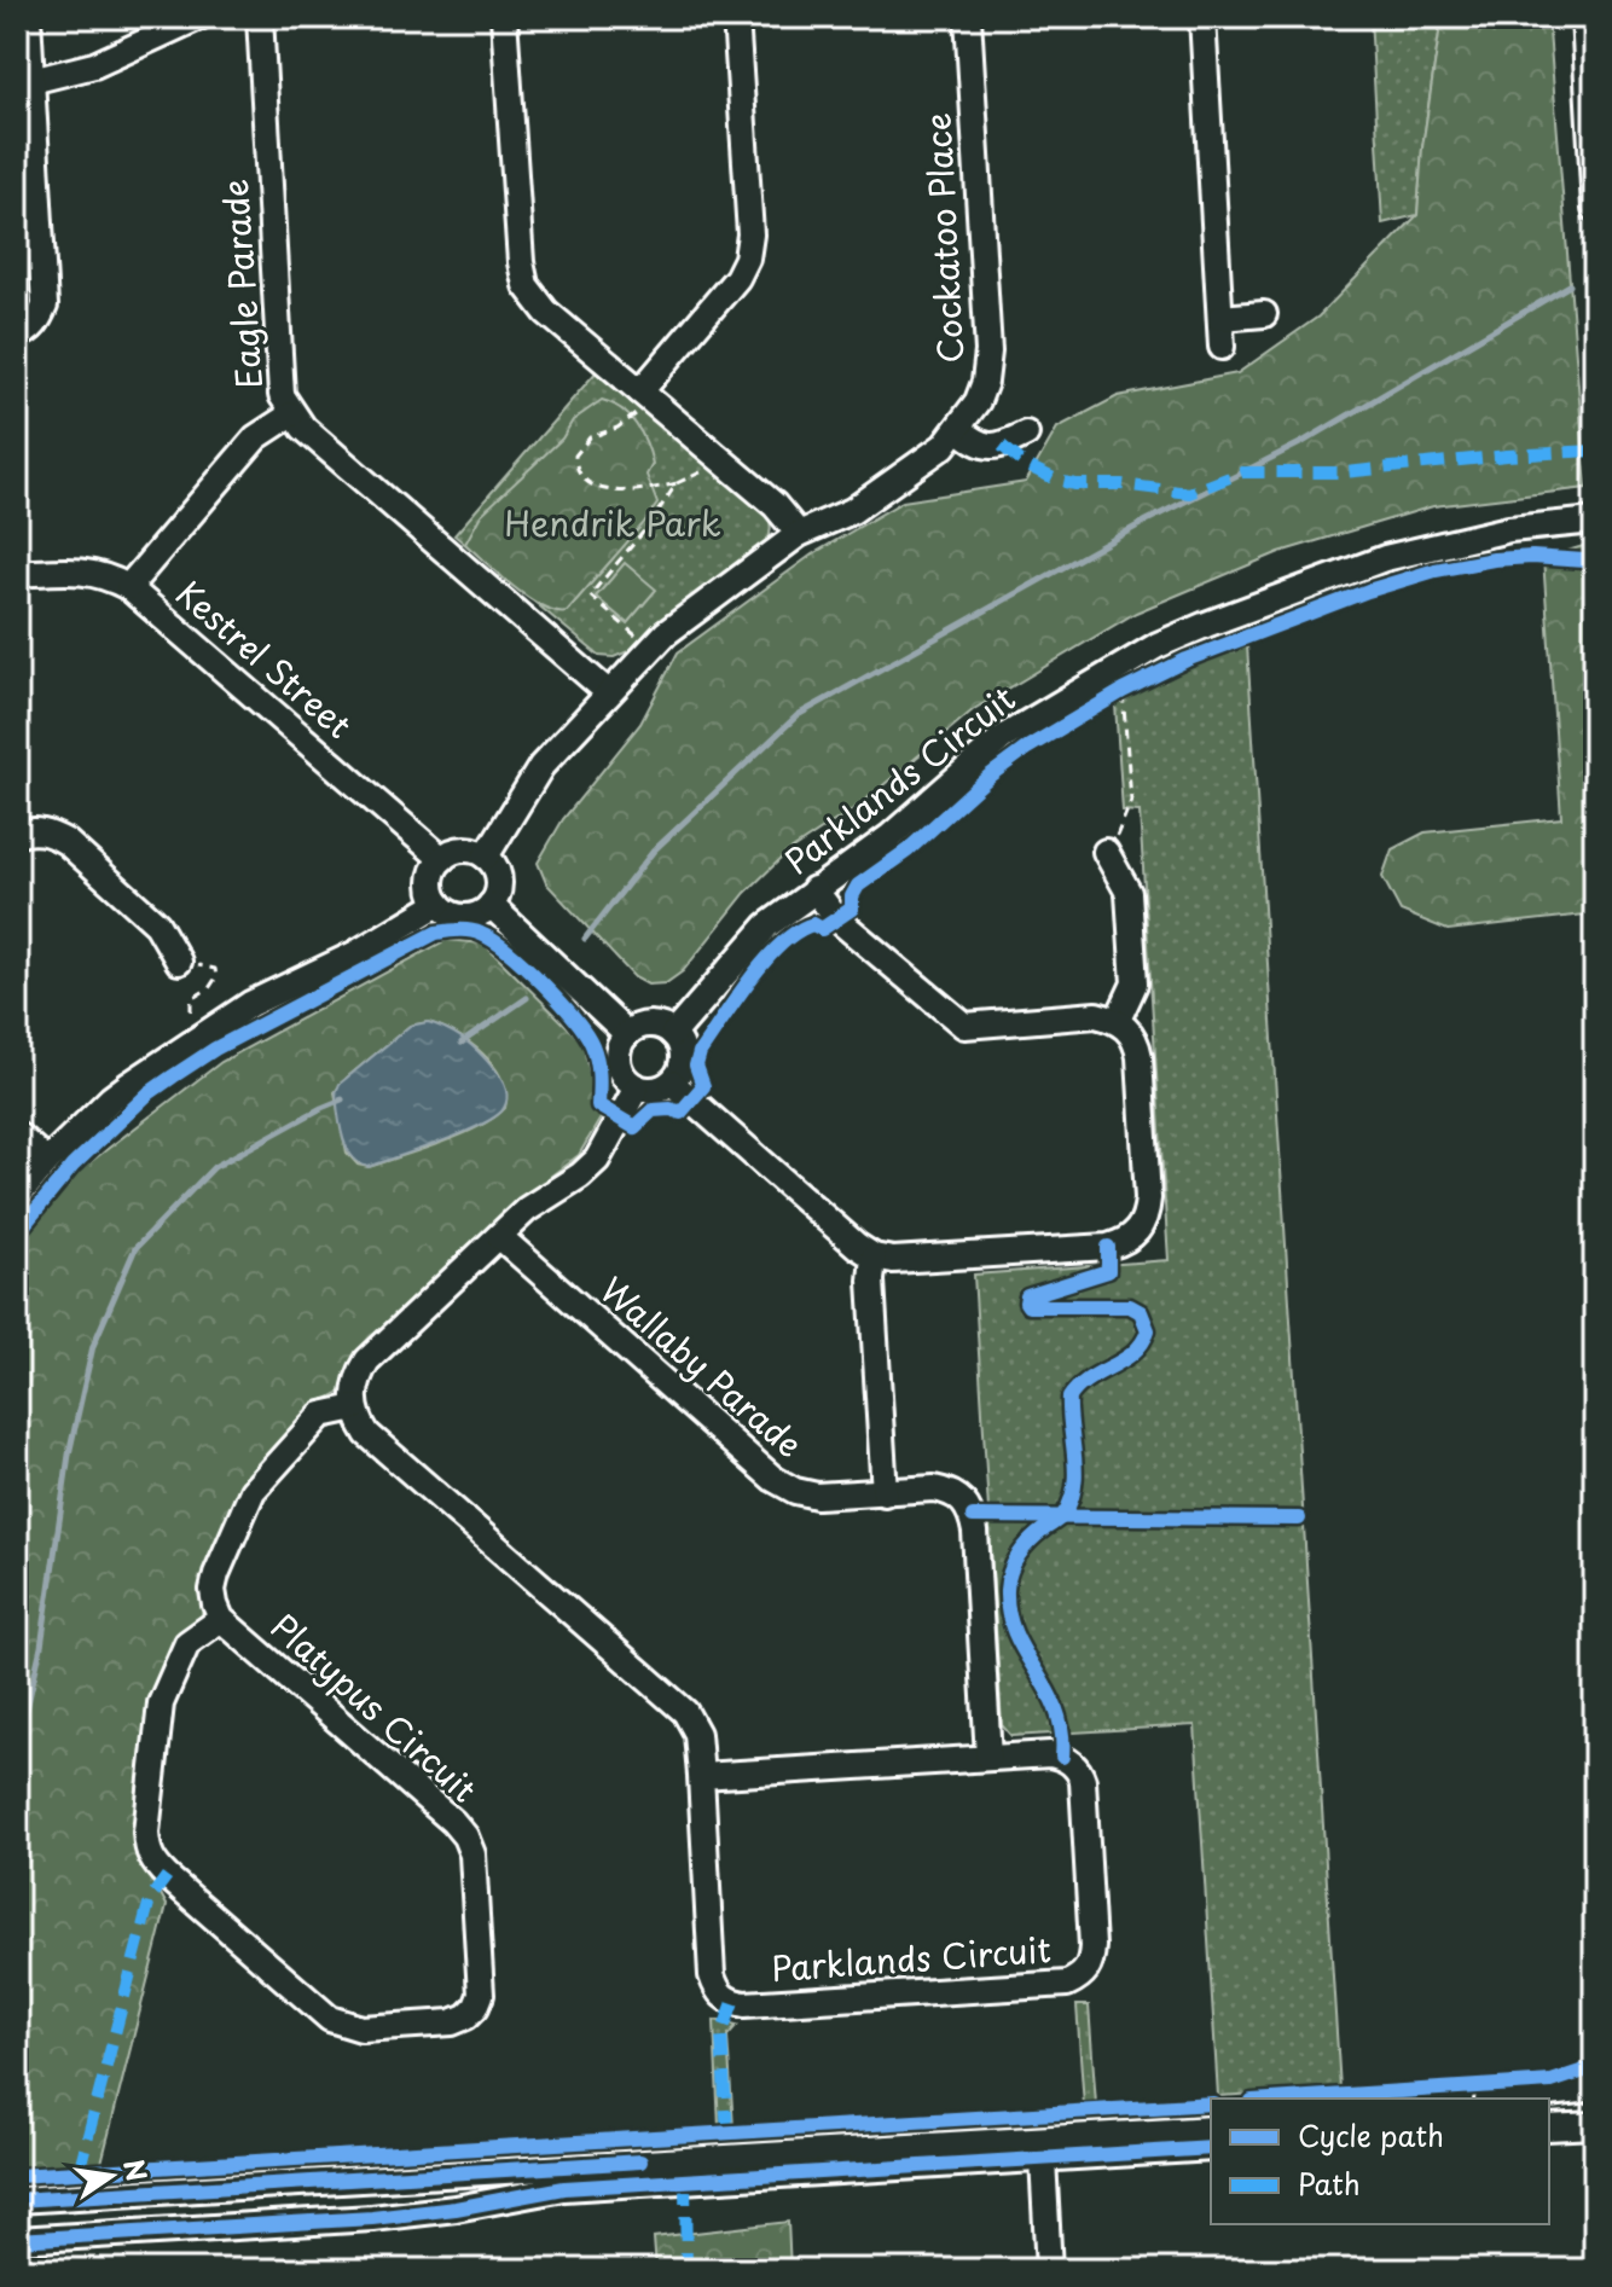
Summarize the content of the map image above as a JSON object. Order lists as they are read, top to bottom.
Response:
{
  "streets": {
    "street": [
      "Cockatoo Place",
      "Eagle Parade",
      "Kestrel Street",
      "Parklands Circuit",
      "Wallaby Parade",
      "Platypus Circuit"
    ]
  },
  "crossings": [
    ["Cockatoo Place", "Eagle Parade"],
    ["Cockatoo Place", "Kestrel Street"],
    ["Parklands Circuit", "Wallaby Parade"],
    ["Parklands Circuit", "Platypus Circuit"]
  ],
  "parks": ["Hendrik Park"],
  "legend": ["Cycle path", "Path"],
  "north": "right"
}
